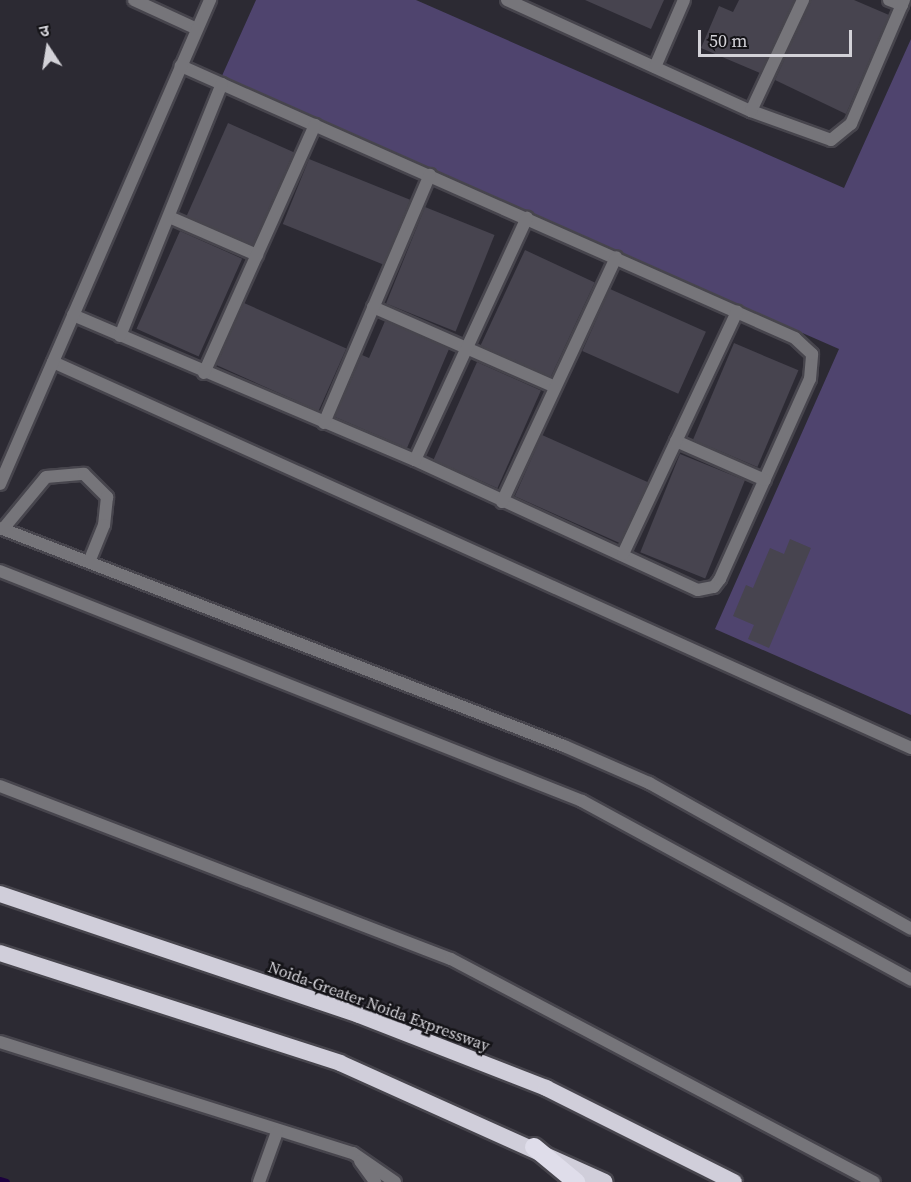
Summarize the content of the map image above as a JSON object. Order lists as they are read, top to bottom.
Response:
{
  "streets": {
    "highway": ["Noida-Greater Noida Expressway"]
  },
  "scale_bar": "50 m",
  "north": "top"
}
